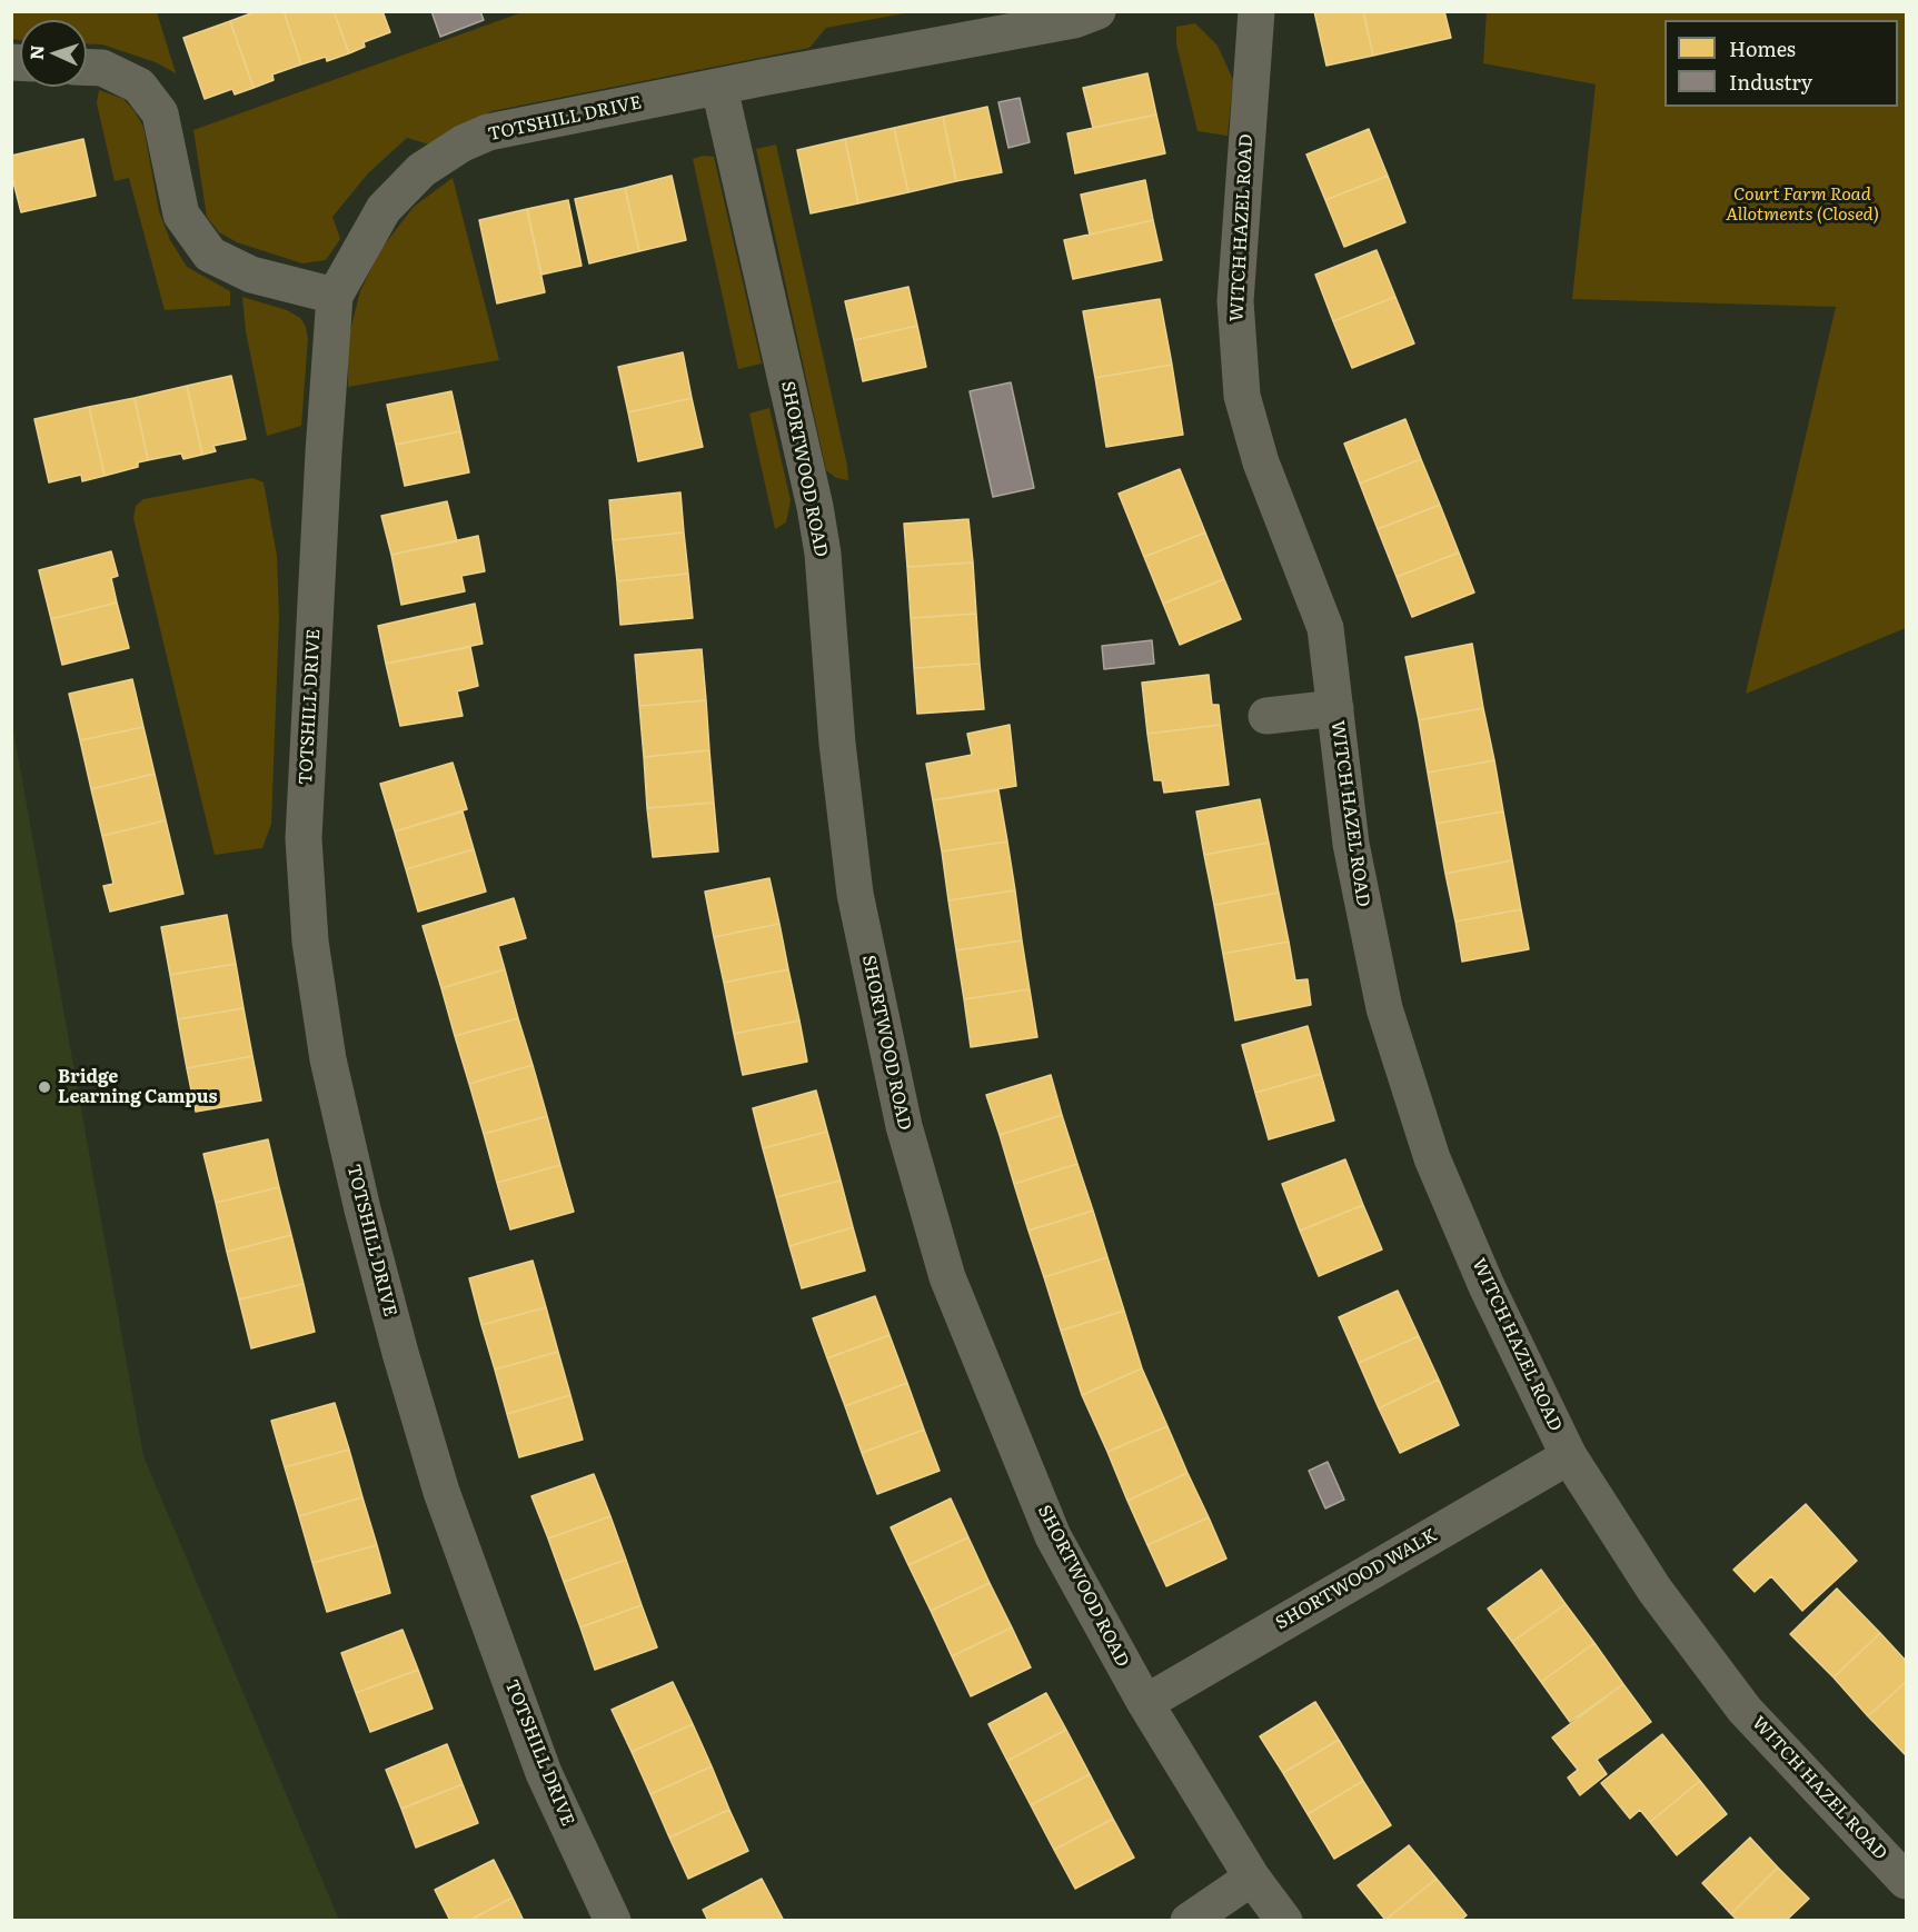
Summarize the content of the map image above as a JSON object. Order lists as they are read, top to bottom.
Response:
{
  "streets": {
    "street": [
      "TOTSHILL DRIVE",
      "WITCH HAZEL ROAD",
      "SHORTWOOD ROAD",
      "SHORTWOOD WALK"
    ]
  },
  "crossings": [
    ["TOTSHILL DRIVE", "SHORTWOOD ROAD"],
    ["WITCH HAZEL ROAD", "SHORTWOOD WALK"],
    ["SHORTWOOD ROAD", "SHORTWOOD WALK"]
  ],
  "parks": ["Court Farm Road Allotments (Closed)"],
  "places": ["Bridge Learning Campus"],
  "legend": ["Homes", "Industry"],
  "north": "left"
}
